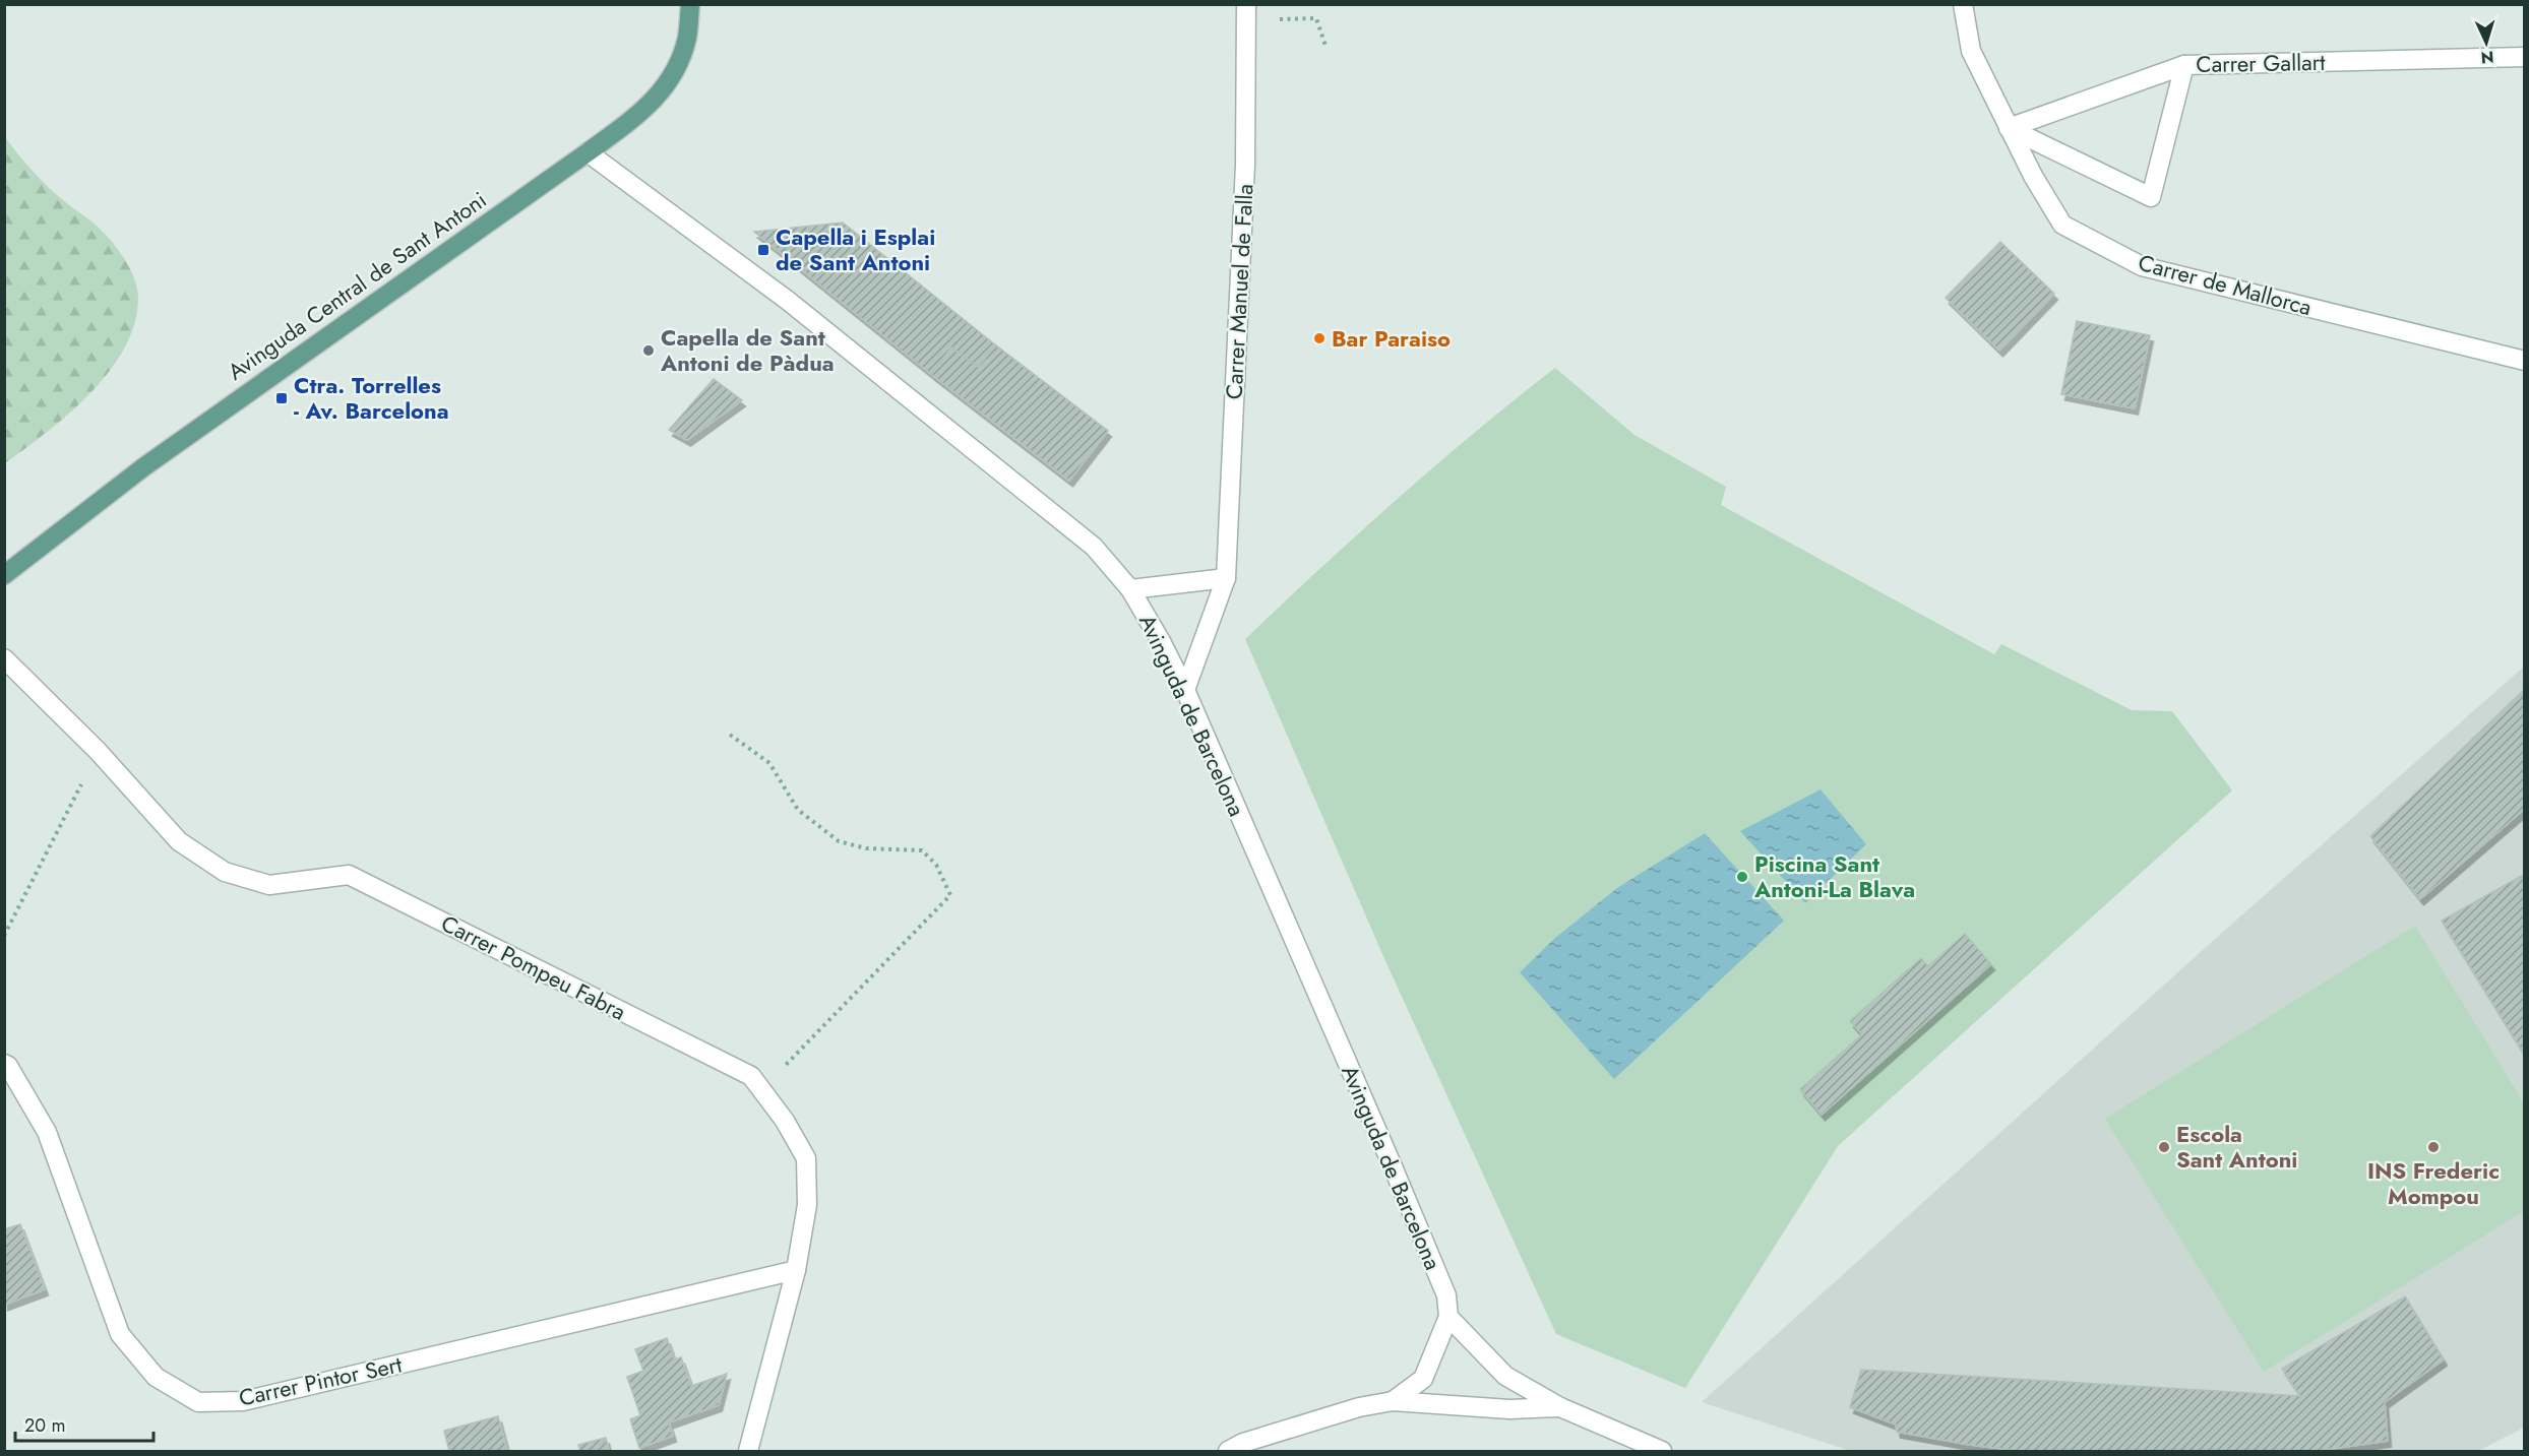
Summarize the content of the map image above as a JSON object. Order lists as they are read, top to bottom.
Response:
{
  "streets": {
    "main road": ["Avinguda Central de Sant Antoni"],
    "street": [
      "Carrer Gallart",
      "Carrer de Mallorca",
      "Carrer Manuel de Falla",
      "Avinguda de Barcelona",
      "Carrer Pompeu Fabra",
      "Carrer Pintor Sert"
    ]
  },
  "crossings": [
    ["Carrer Gallart", "Carrer de Mallorca"],
    ["Avinguda Central de Sant Antoni", "Avinguda de Barcelona"],
    ["Carrer Manuel de Falla", "Avinguda de Barcelona"],
    ["Carrer Pompeu Fabra", "Carrer Pintor Sert"]
  ],
  "places": {
    "transit": ["Capella i Esplai de Sant Antoni", "Ctra. Torrelles - Av. Barcelona"],
    "other": [
      "Bar Paraiso",
      "Capella de Sant Antoni de Pàdua",
      "Piscina Sant Antoni-La Blava",
      "Escola Sant Antoni",
      "INS Frederic Mompou"
    ]
  },
  "scale_bar": "20 m",
  "north": "bottom"
}
